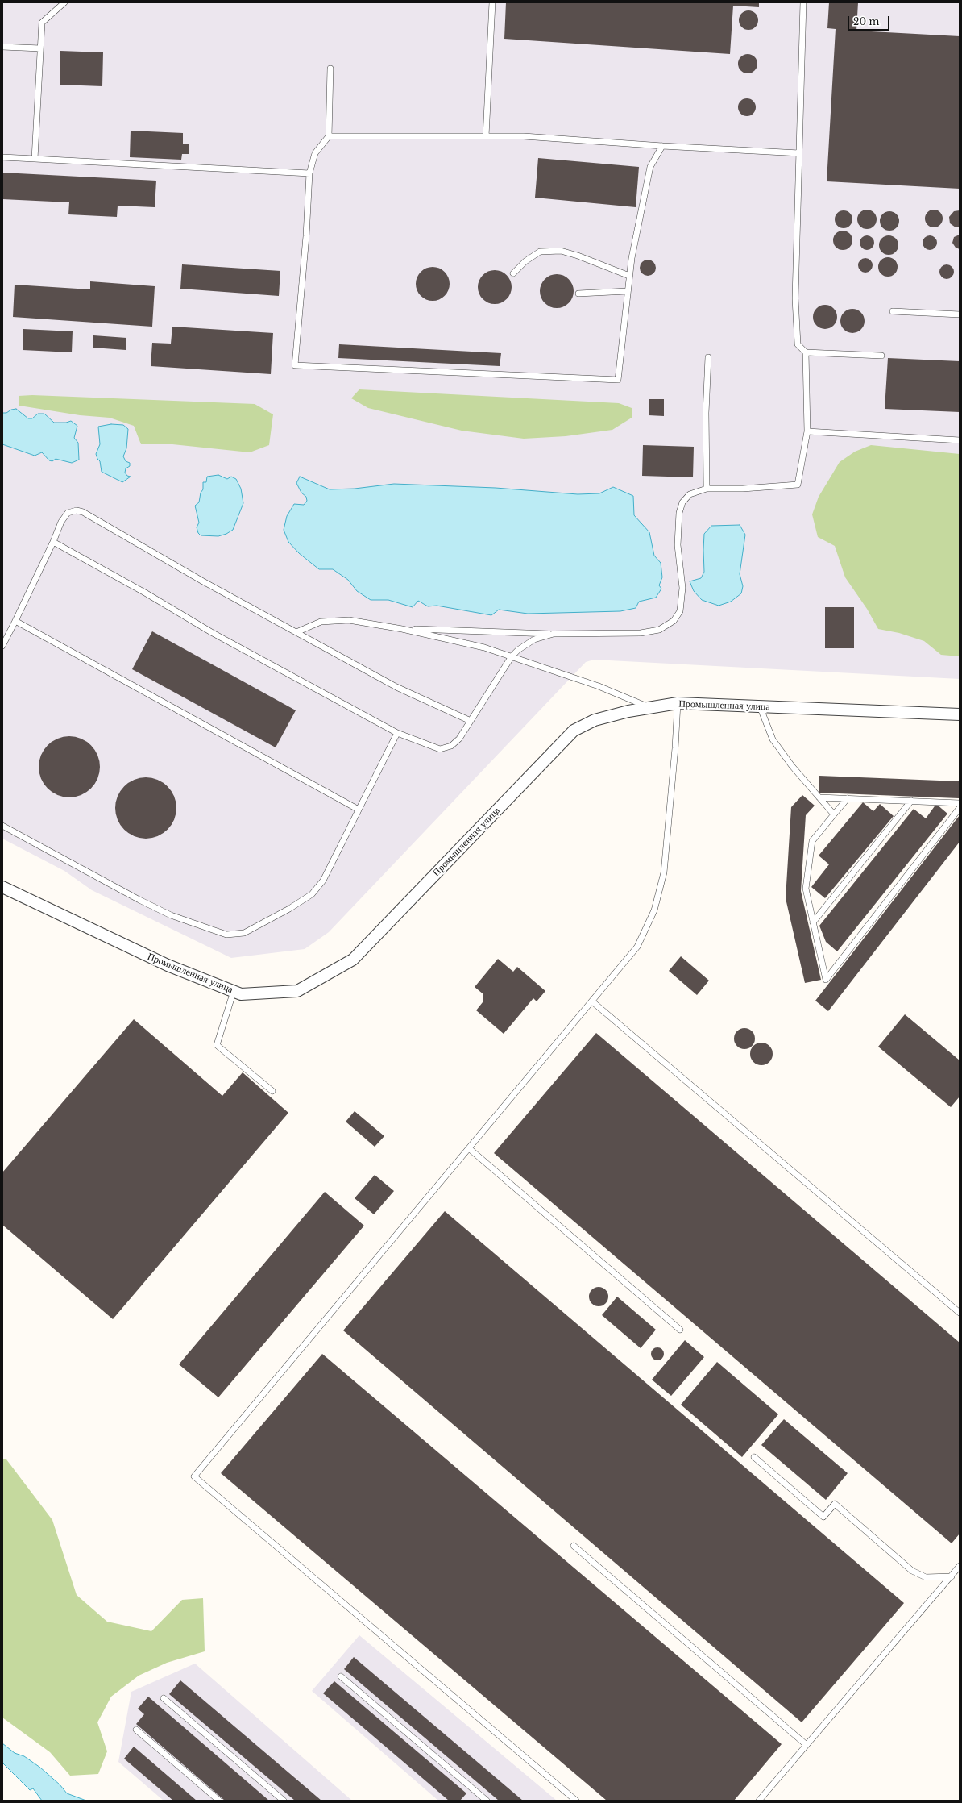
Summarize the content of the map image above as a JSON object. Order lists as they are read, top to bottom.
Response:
{
  "streets": {
    "street": ["Промышленная улица"]
  },
  "scale_bar": "20 m"
}
